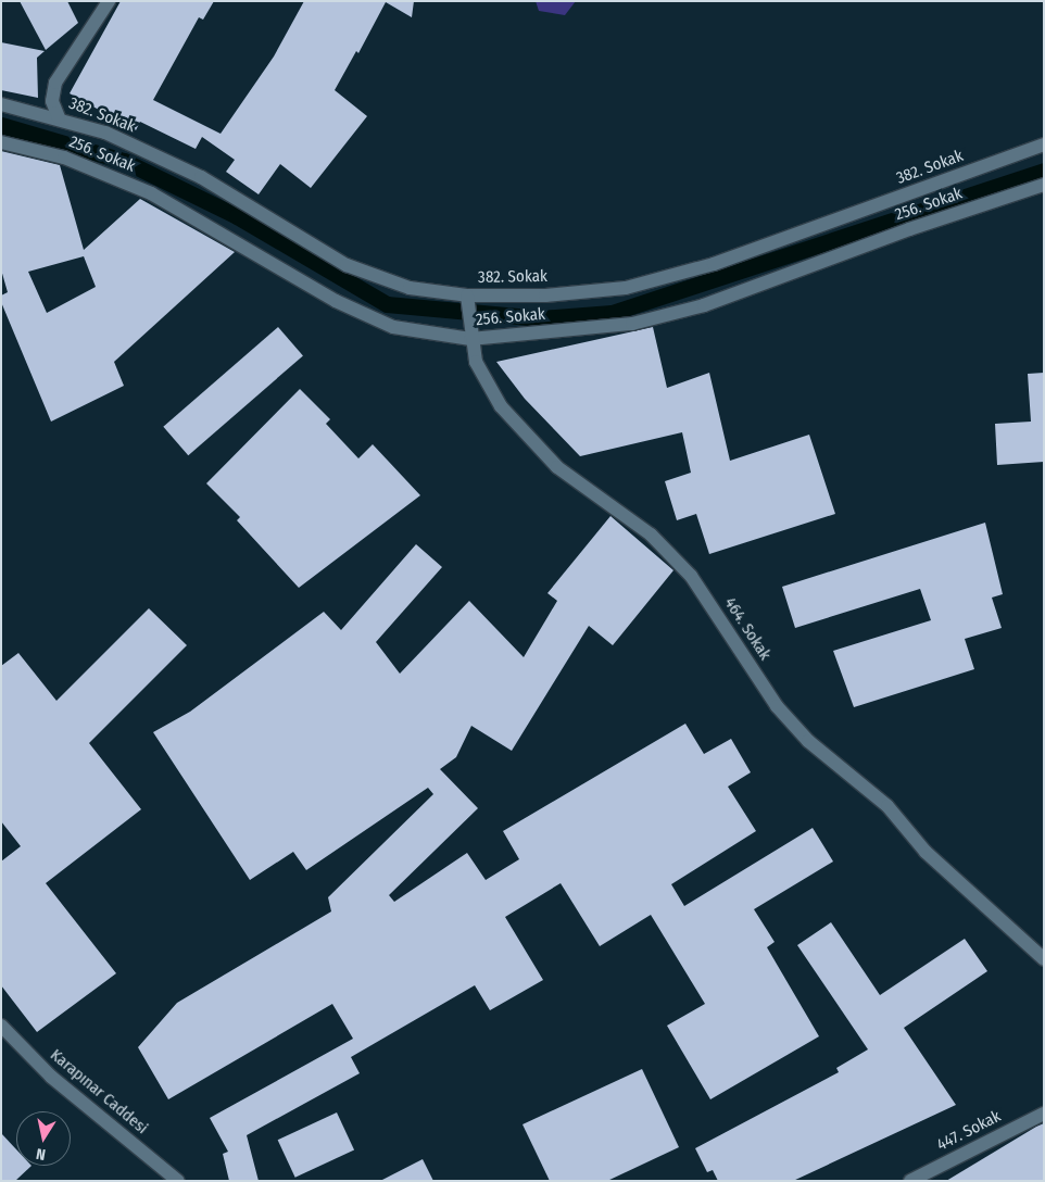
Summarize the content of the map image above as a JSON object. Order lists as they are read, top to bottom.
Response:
{
  "streets": {
    "street": [
      "382. Sokak",
      "256. Sokak",
      "464. Sokak",
      "Karapınar Caddesi",
      "447. Sokak"
    ]
  },
  "crossings": [
    ["382. Sokak", "464. Sokak"],
    ["256. Sokak", "464. Sokak"]
  ],
  "north": "bottom"
}
